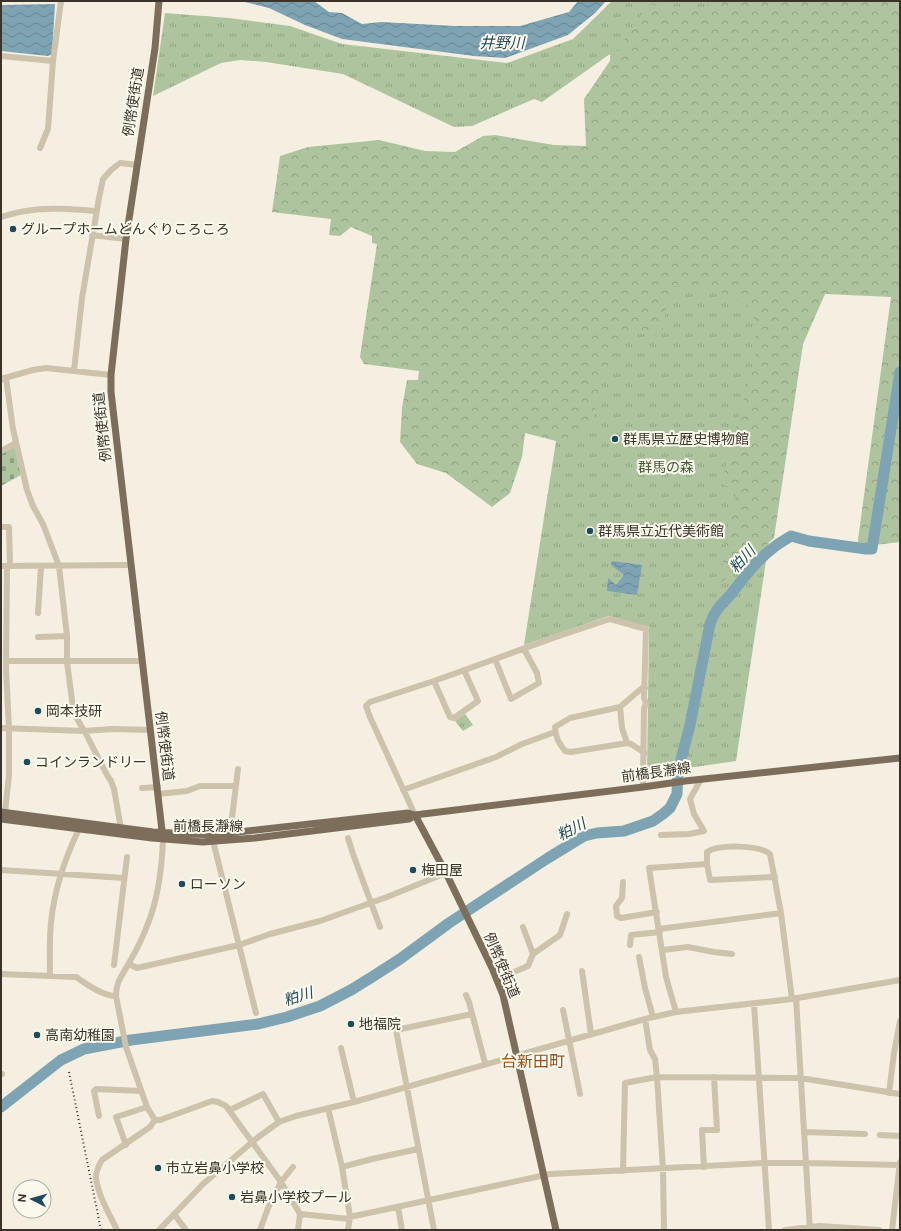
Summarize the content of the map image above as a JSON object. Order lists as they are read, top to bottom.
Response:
{
  "streets": {
    "main road": ["例幣使街道", "前橋長瀞線"]
  },
  "crossings": [
    ["例幣使街道", "前橋長瀞線"]
  ],
  "districts": ["台新田町"],
  "water": ["井野川", "粕川"],
  "parks": ["群馬の森"],
  "places": [
    "グループホームどんぐりころころ",
    "群馬県立歴史博物館",
    "群馬県立近代美術館",
    "岡本技研",
    "コインランドリー",
    "梅田屋",
    "ローソン",
    "地福院",
    "高南幼稚園",
    "市立岩鼻小学校",
    "岩鼻小学校プール"
  ],
  "north": "left"
}
